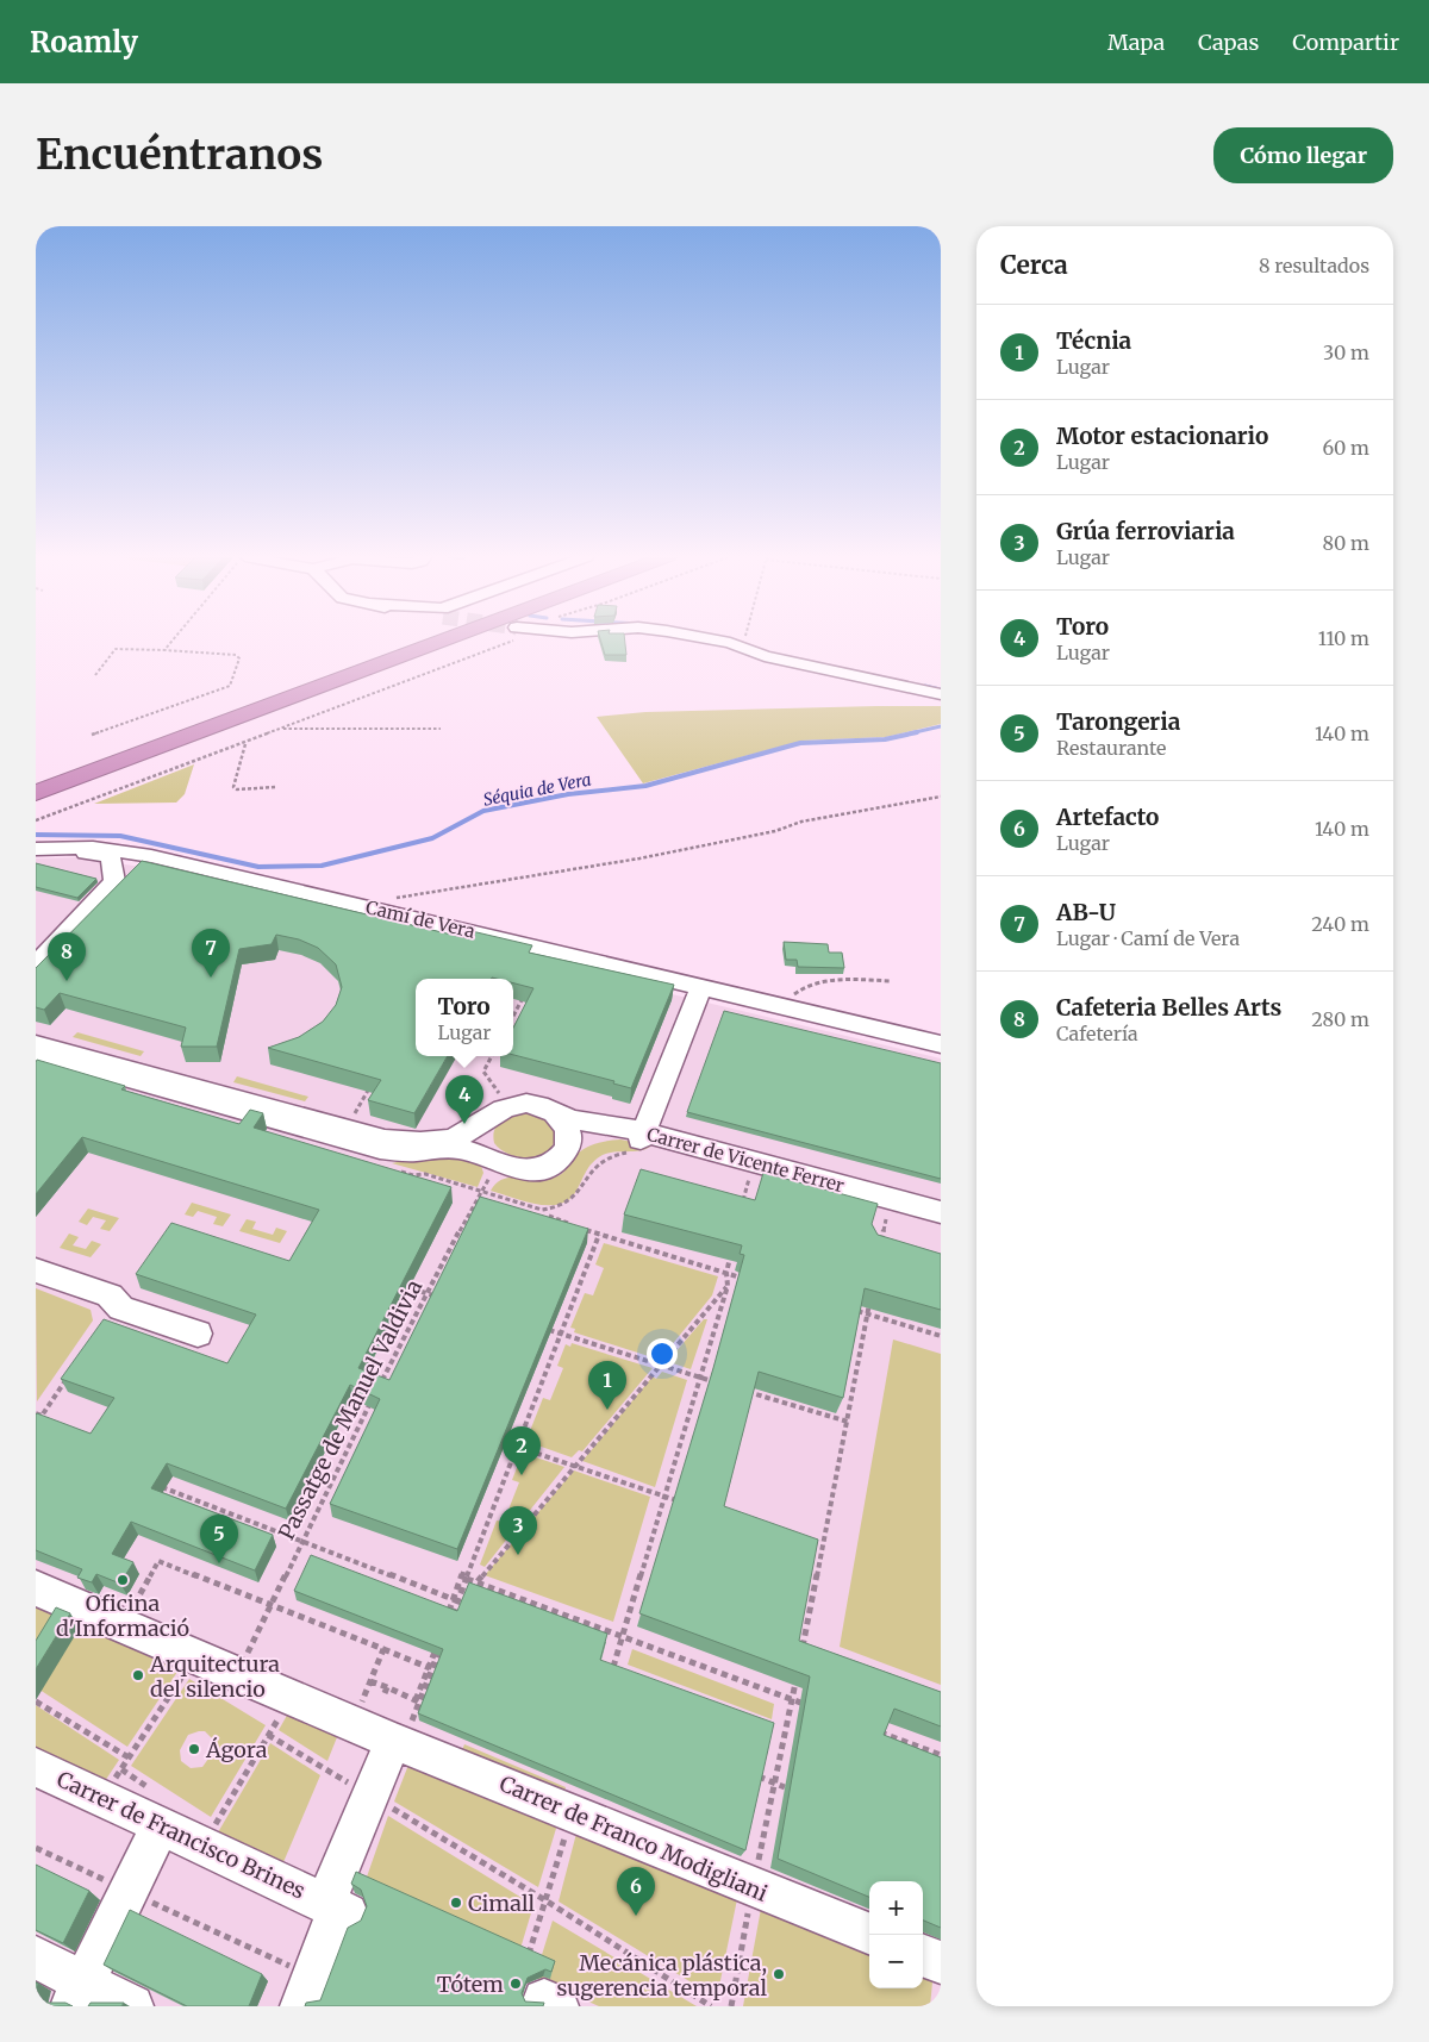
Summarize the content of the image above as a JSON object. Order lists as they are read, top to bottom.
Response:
{
  "streets": {
    "street": [
      "Camí de Vera",
      "Carrer de Vicente Ferrer",
      "Carrer de Francisco Brines",
      "Carrer de Franco Modigliani"
    ],
    "path": ["Passatge de Manuel Valdivia"]
  },
  "crossings": [
    ["Carrer de Vicente Ferrer", "Passatge de Manuel Valdivia"],
    ["Passatge de Manuel Valdivia", "Carrer de Franco Modigliani"]
  ],
  "water": ["Séquia de Vera"],
  "places": [
    "Oficina d'Informació",
    "Arquitectura del silencio",
    "Ágora",
    "Cimall",
    "Mecánica plástica, sugerencia temporal",
    "Tótem"
  ],
  "page": {
    "header": "Roamly",
    "nav": ["Mapa", "Capas", "Compartir"],
    "buttons": "Cómo llegar",
    "title": "Encuéntranos",
    "heading": ["Cerca", "8 resultados"],
    "list": [
      {
        "mark": "1",
        "name": "Técnia",
        "note": "Lugar",
        "value": "30 m"
      },
      {
        "mark": "2",
        "name": "Motor estacionario",
        "note": "Lugar",
        "value": "60 m"
      },
      {
        "mark": "3",
        "name": "Grúa ferroviaria",
        "note": "Lugar",
        "value": "80 m"
      },
      {
        "mark": "4",
        "name": "Toro",
        "note": "Lugar",
        "value": "110 m"
      },
      {
        "mark": "5",
        "name": "Tarongeria",
        "note": "Restaurante",
        "value": "140 m"
      },
      {
        "mark": "6",
        "name": "Artefacto",
        "note": "Lugar",
        "value": "140 m"
      },
      {
        "mark": "7",
        "name": "AB-U",
        "note": "Lugar · Camí de Vera",
        "value": "240 m"
      },
      {
        "mark": "8",
        "name": "Cafeteria Belles Arts",
        "note": "Cafetería",
        "value": "280 m"
      }
    ],
    "pins": [
      "7",
      "8",
      "4",
      "1",
      "2",
      "3",
      "5",
      "6"
    ],
    "popup": ["Toro", "Lugar"],
    "map_buttons": ["+", "−"]
  }
}
